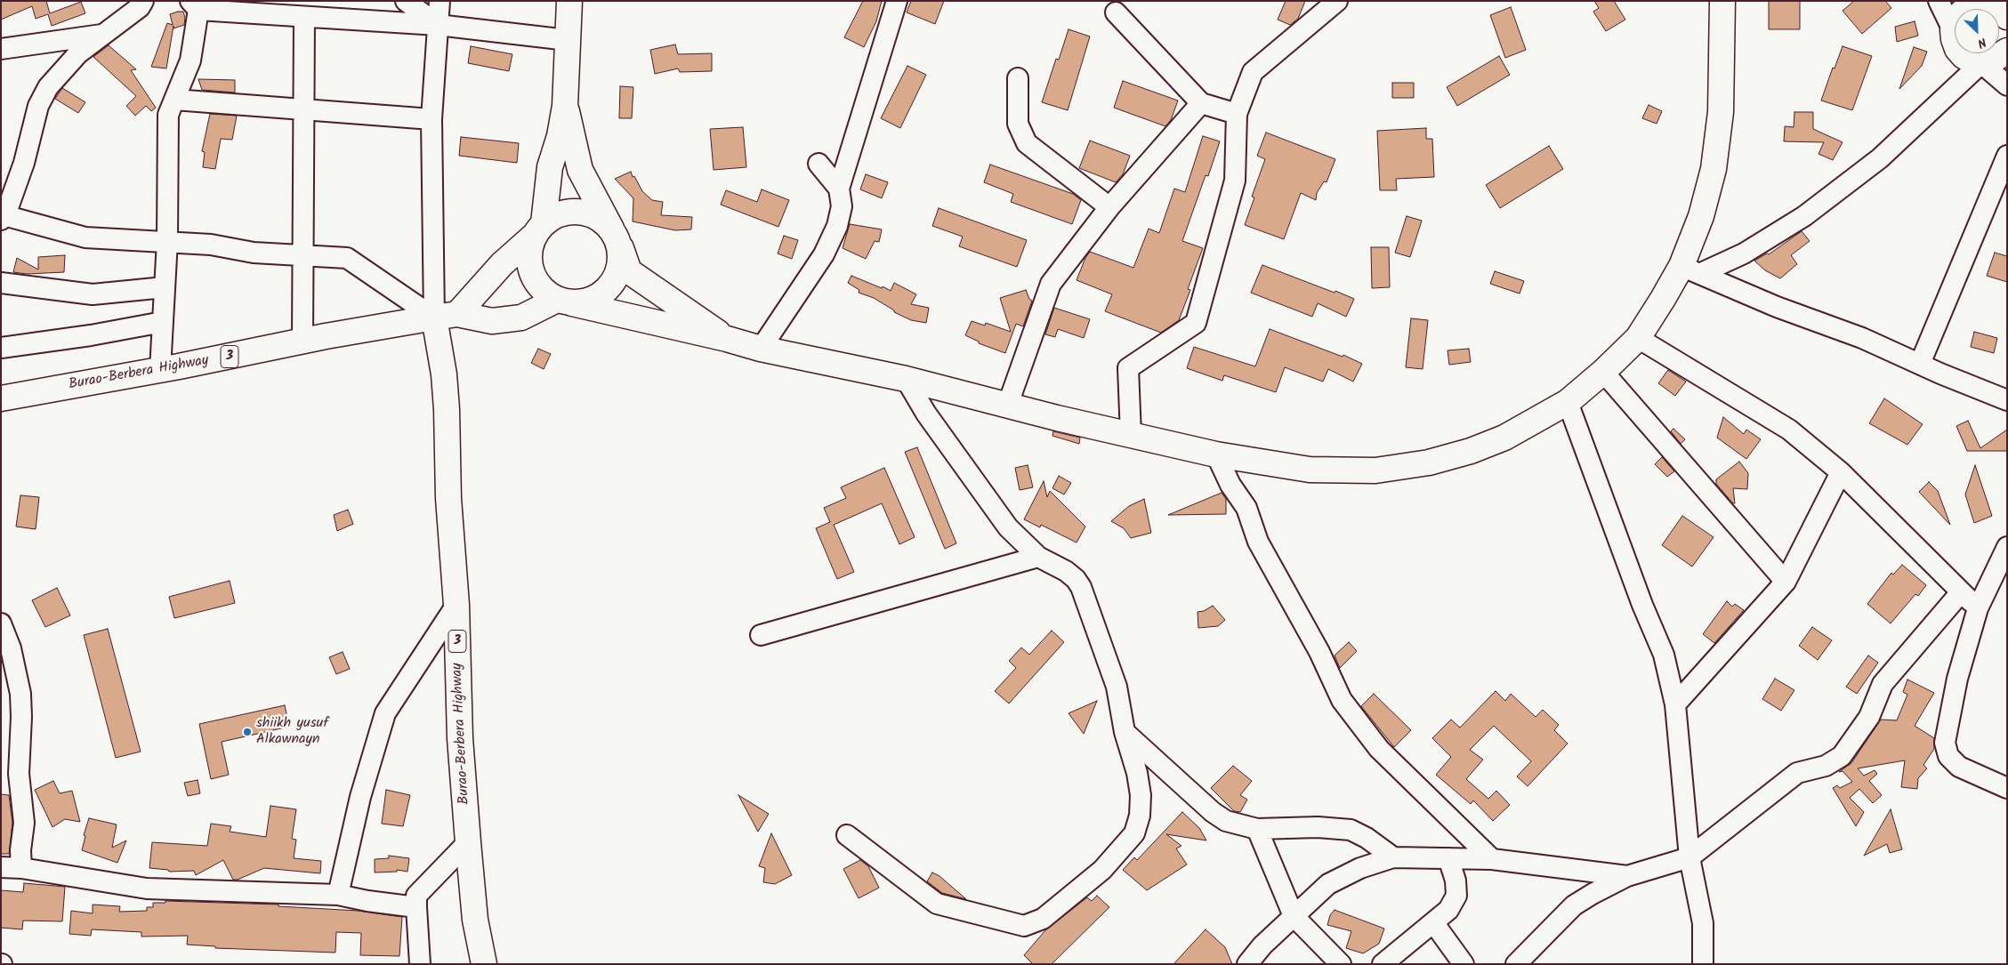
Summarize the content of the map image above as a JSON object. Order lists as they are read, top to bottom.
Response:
{
  "streets": {
    "main road": ["3", "Burao-Berbera Highway"]
  },
  "places": ["shiikh yusuf Alkawnayn"],
  "north": "bottom right"
}
